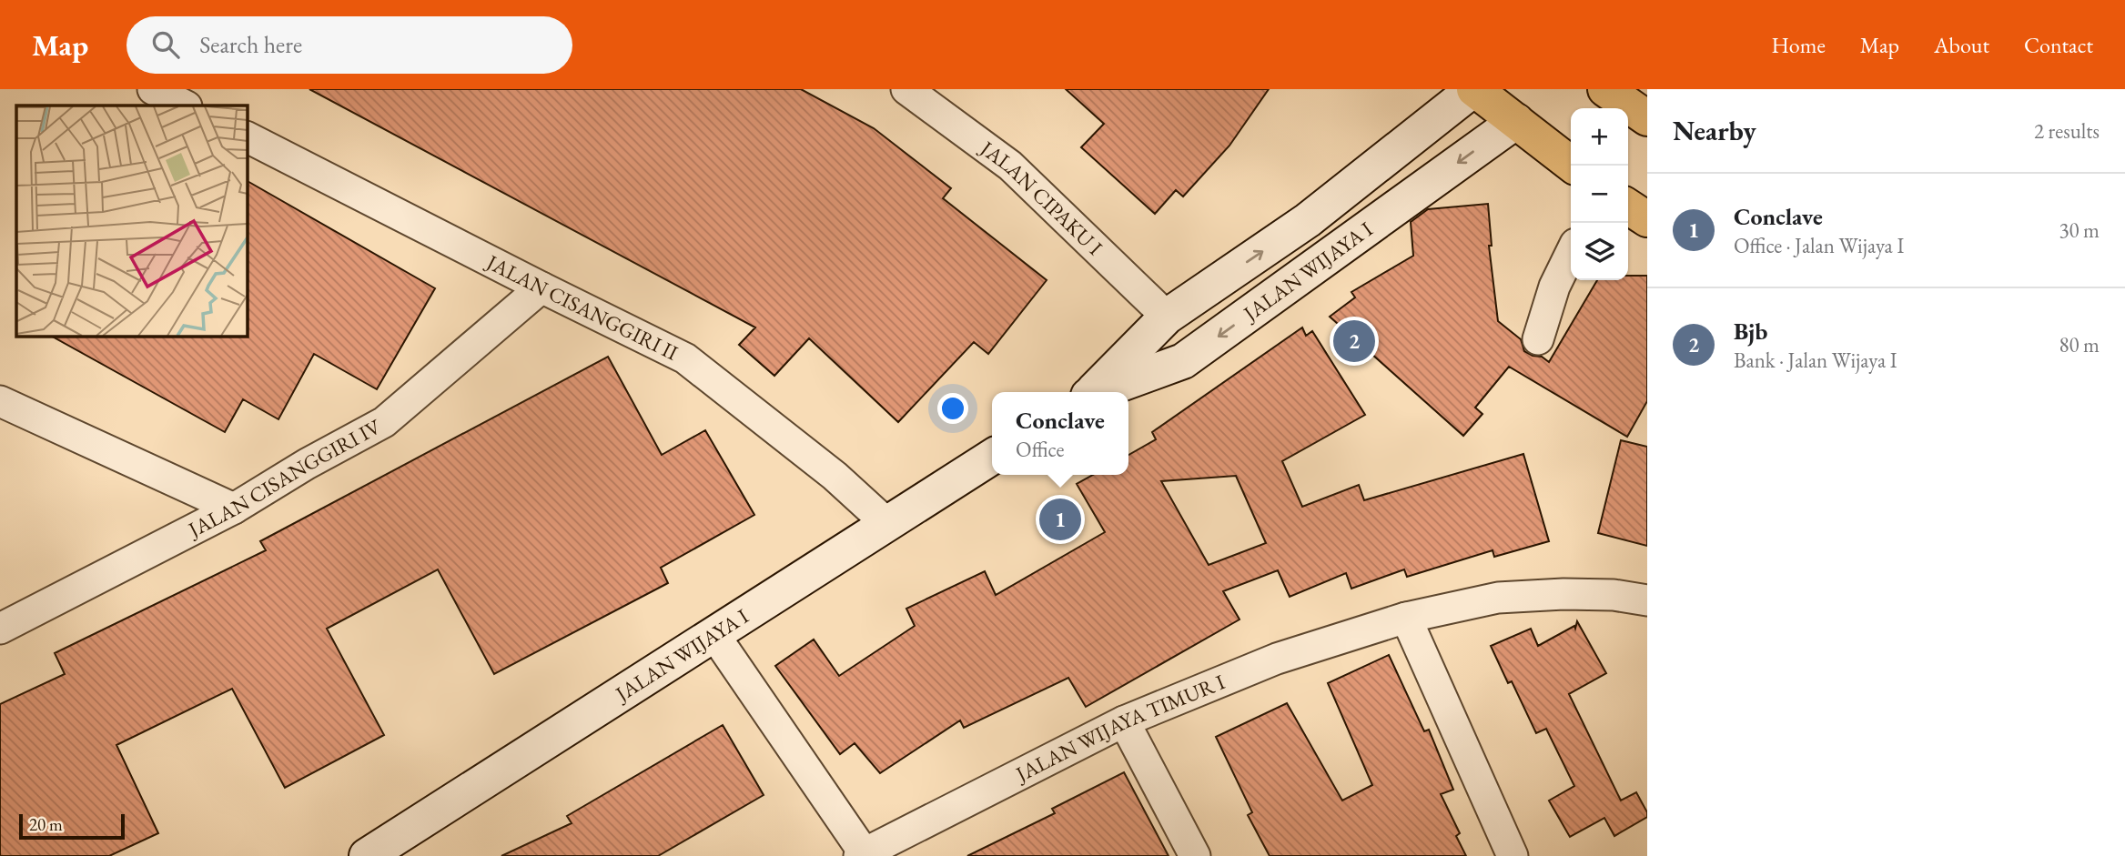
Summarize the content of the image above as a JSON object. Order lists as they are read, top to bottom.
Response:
{
  "streets": {
    "main road": ["JALAN WIJAYA I"],
    "street": [
      "JALAN CIPAKU I",
      "JALAN CISANGGIRI II",
      "JALAN CISANGGIRI IV",
      "JALAN WIJAYA TIMUR I"
    ]
  },
  "crossings": [
    ["JALAN CIPAKU I", "JALAN WIJAYA I"],
    ["JALAN WIJAYA I", "JALAN CISANGGIRI II"],
    ["JALAN WIJAYA I", "JALAN WIJAYA TIMUR I"],
    ["JALAN CISANGGIRI II", "JALAN CISANGGIRI IV"]
  ],
  "scale_bar": "20 m",
  "page": {
    "header": "Map",
    "search": "Search here",
    "nav": [
      "Home",
      "Map",
      "About",
      "Contact"
    ],
    "heading": ["Nearby", "2 results"],
    "map_buttons": ["+", "−"],
    "list": [
      {
        "mark": "1",
        "name": "Conclave",
        "note": "Office · Jalan Wijaya I",
        "value": "30 m"
      },
      {
        "mark": "2",
        "name": "Bjb",
        "note": "Bank · Jalan Wijaya I",
        "value": "80 m"
      }
    ],
    "pins": ["2", "1"],
    "popup": ["Conclave", "Office"],
    "scale": "20 m"
  }
}
